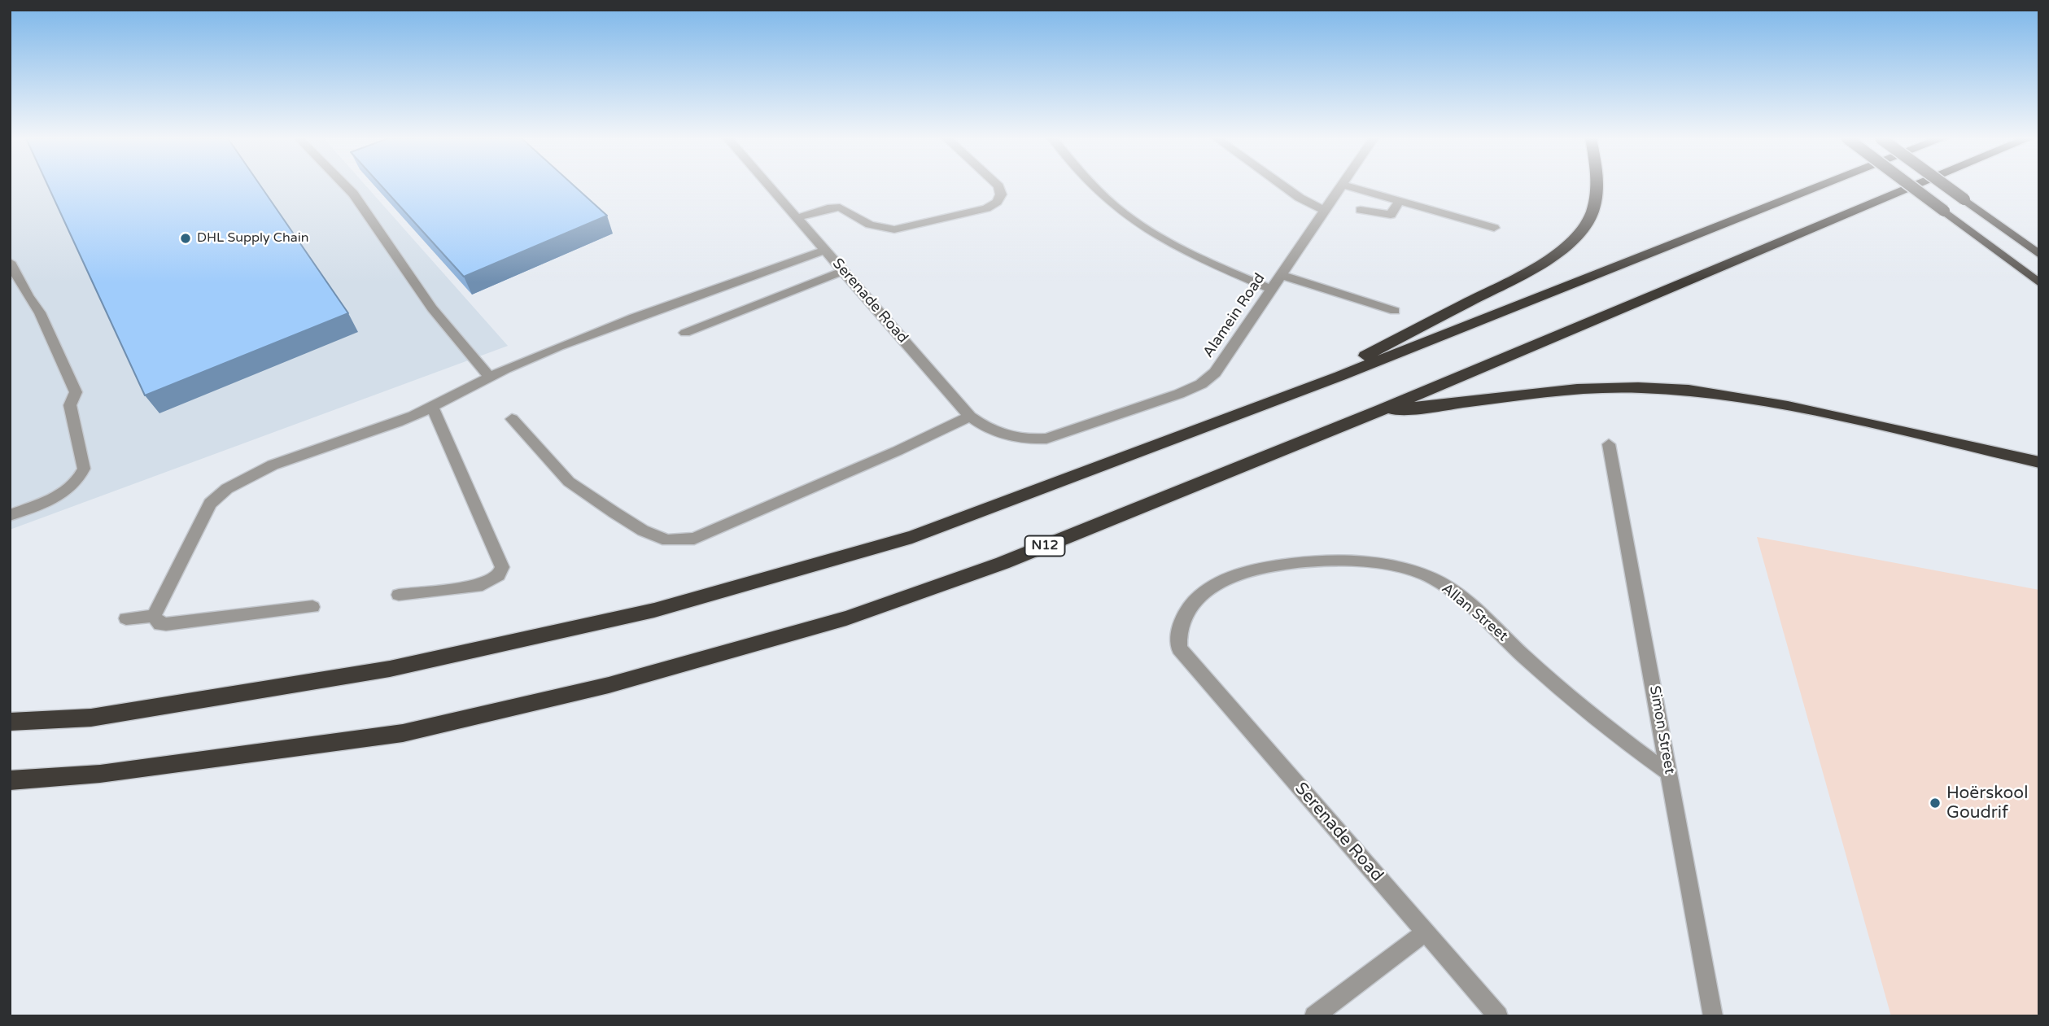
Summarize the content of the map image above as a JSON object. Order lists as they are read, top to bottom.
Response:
{
  "streets": {
    "highway": ["N12"],
    "street": [
      "Serenade Road",
      "Alamein Road",
      "Allan Street",
      "Simon Street"
    ]
  },
  "crossings": [
    ["Serenade Road", "Alamein Road"],
    ["Serenade Road", "Allan Street"],
    ["Allan Street", "Simon Street"]
  ],
  "places": ["DHL Supply Chain", "Hoërskool Goudrif"]
}
